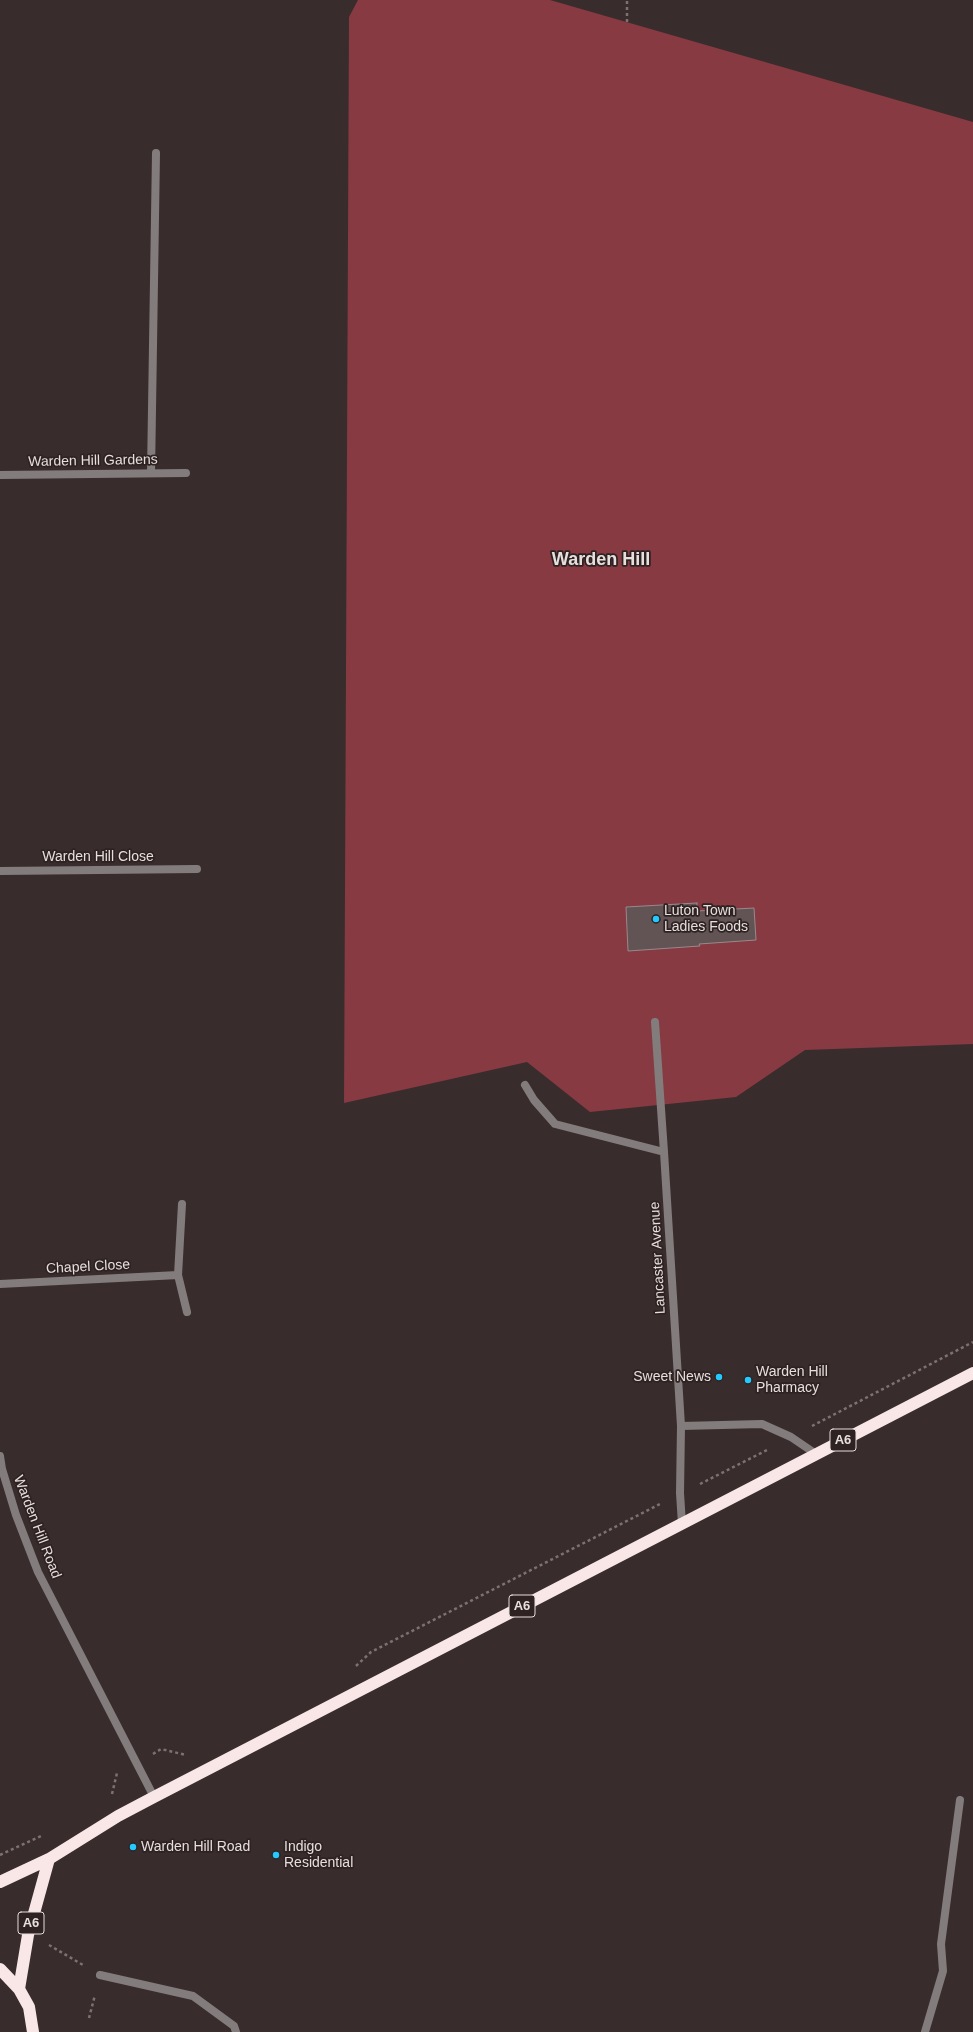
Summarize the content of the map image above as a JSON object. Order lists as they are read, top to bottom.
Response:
{
  "streets": {
    "highway": ["A6"],
    "street": [
      "Warden Hill Gardens",
      "Warden Hill Close",
      "Lancaster Avenue",
      "Chapel Close",
      "Warden Hill Road"
    ]
  },
  "crossings": [
    ["Lancaster Avenue", "A6"],
    ["A6", "Warden Hill Road"]
  ],
  "districts": ["Warden Hill"],
  "places": [
    "Luton Town Ladies Foods",
    "Sweet News",
    "Warden Hill Pharmacy",
    "Warden Hill Road",
    "Indigo Residential"
  ]
}
